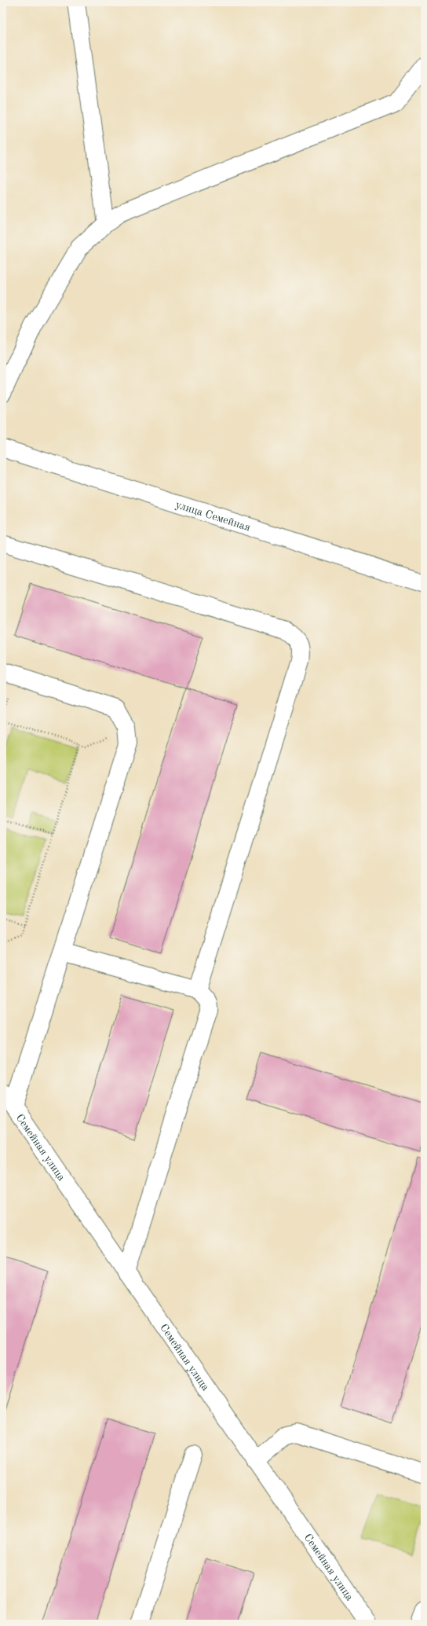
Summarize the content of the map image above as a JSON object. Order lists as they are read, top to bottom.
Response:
{
  "streets": {
    "street": ["улица Семейная", "Семейная улица"]
  }
}
